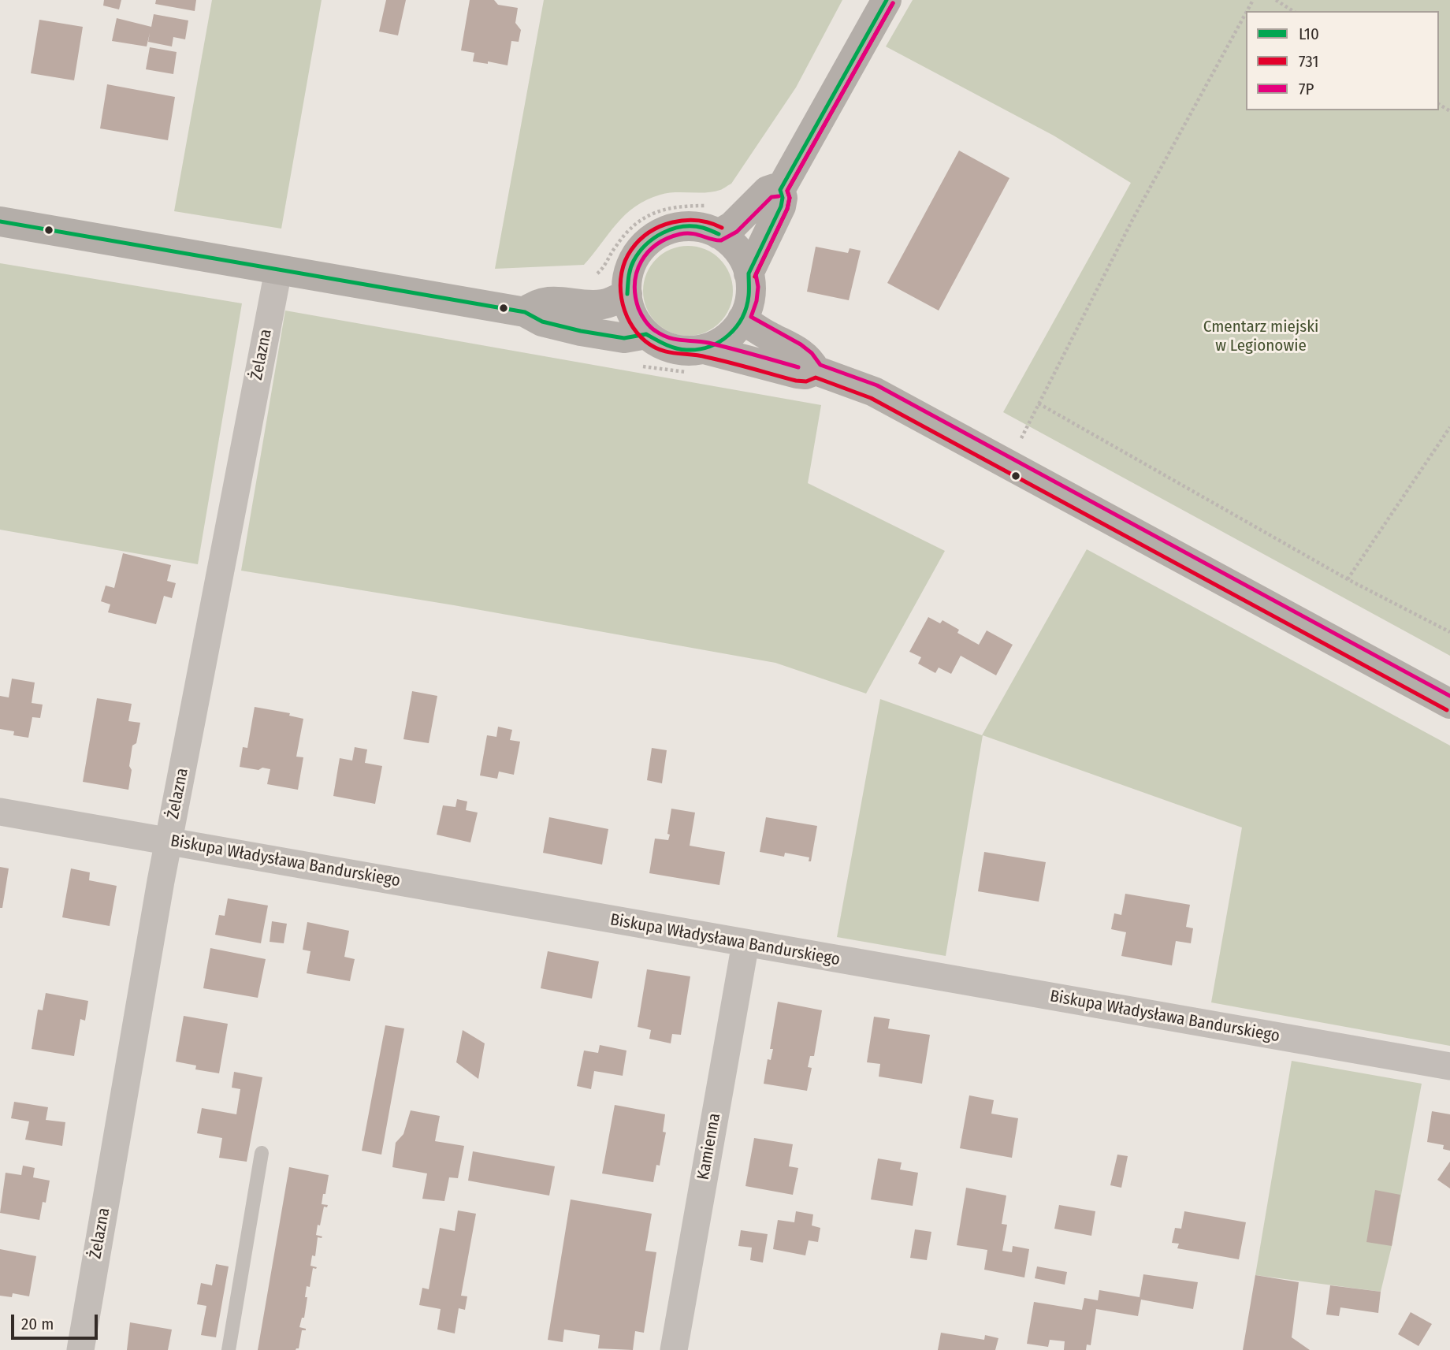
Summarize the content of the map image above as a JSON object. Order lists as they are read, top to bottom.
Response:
{
  "streets": {
    "street": ["Żelazna", "Biskupa Władysława Bandurskiego", "Kamienna"]
  },
  "crossings": [
    ["Żelazna", "Biskupa Władysława Bandurskiego"],
    ["Biskupa Władysława Bandurskiego", "Kamienna"]
  ],
  "parks": ["Cmentarz miejski w Legionowie"],
  "lines": ["transit line L10", "transit line 731", "transit line 7P"],
  "legend": ["L10", "731", "7P"],
  "scale_bar": "20 m"
}
